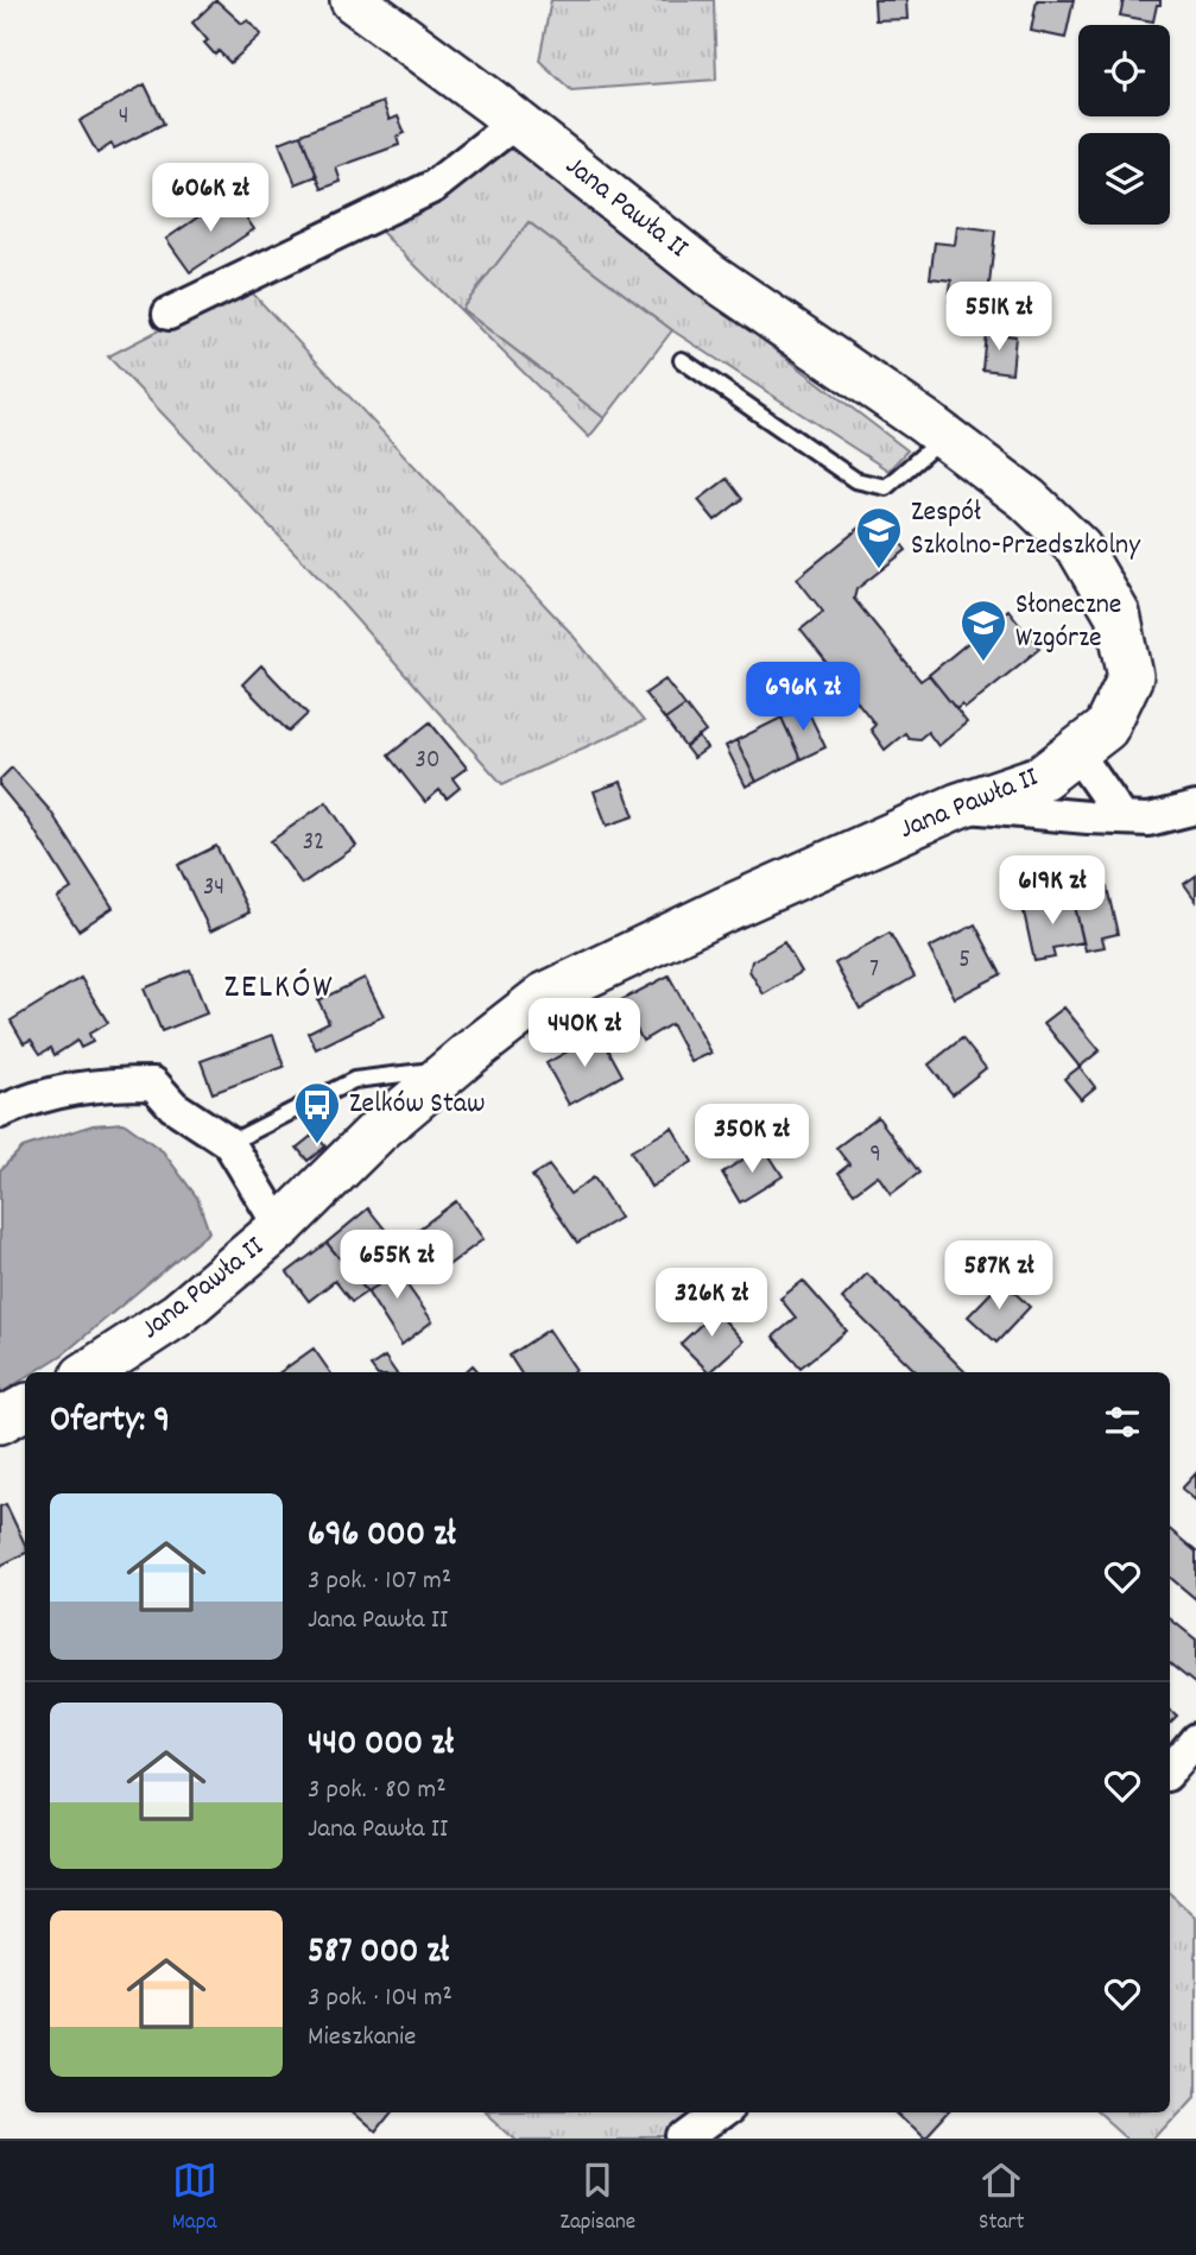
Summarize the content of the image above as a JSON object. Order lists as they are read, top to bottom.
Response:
{
  "streets": {
    "street": ["Jana Pawła II"]
  },
  "districts": ["ZELKÓW"],
  "places": {
    "school or university": ["Zespół Szkolno-Przedszkolny", "Słoneczne Wzgórze"],
    "bus stop": ["Zelków Staw"]
  },
  "house_numbers": [
    "4",
    "30",
    "32",
    "34",
    "5",
    "7",
    "9"
  ],
  "page": {
    "price": [
      "606K zł",
      "551K zł",
      "696K zł",
      "619K zł",
      "440K zł",
      "350K zł",
      "655K zł",
      "587K zł",
      "326K zł"
    ],
    "heading": "Oferty: 9",
    "list": [
      {
        "name": "696 000 zł",
        "note": "3 pok. · 107 m² · Jana Pawła II"
      },
      {
        "name": "440 000 zł",
        "note": "3 pok. · 80 m² · Jana Pawła II"
      },
      {
        "name": "587 000 zł",
        "note": "3 pok. · 104 m² · Mieszkanie"
      }
    ],
    "tabs": ["Mapa", "Zapisane", "Start"]
  }
}
